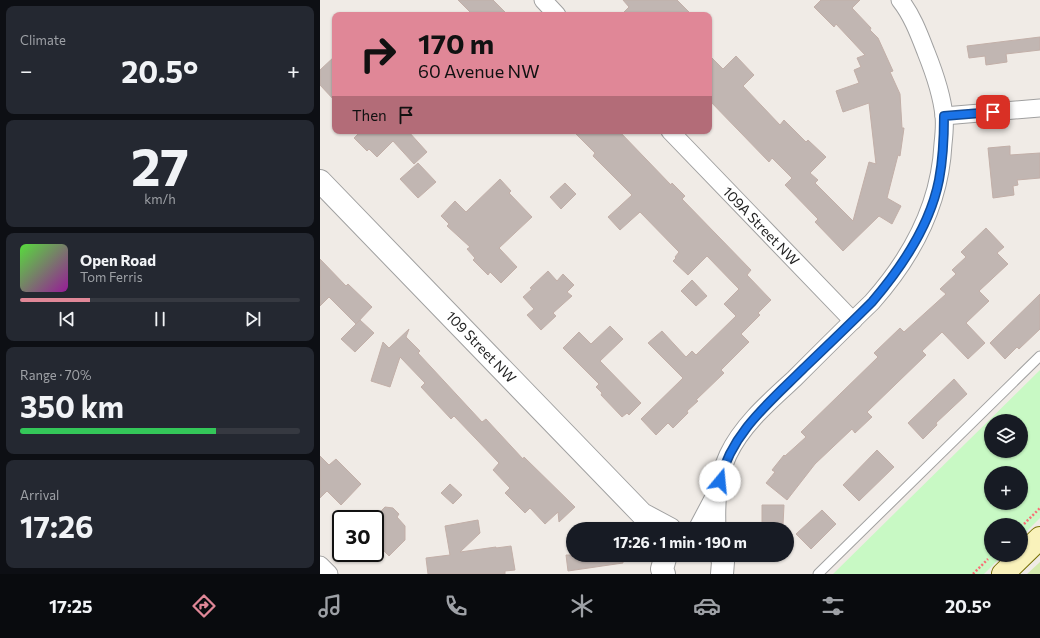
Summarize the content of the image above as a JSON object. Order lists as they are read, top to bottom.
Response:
{
  "streets": {
    "street": ["109A Street NW", "109 Street NW"]
  },
  "page": {
    "tile": [
      "Climate",
      ["27", "km/h"],
      ["Range · 70%", "350 km"],
      ["Arrival", "17:26"]
    ],
    "turn": ["170 m", "60 Avenue NW"],
    "heat": ["−", "20.5°", "+"],
    "then": "Then",
    "song": ["Open Road", "Tom Ferris"],
    "map_buttons": ["+", "−"],
    "limit": "30",
    "trip": "17:26 · 1 min · 190 m",
    "tabs": ["17:25", "20.5°"]
  }
}
